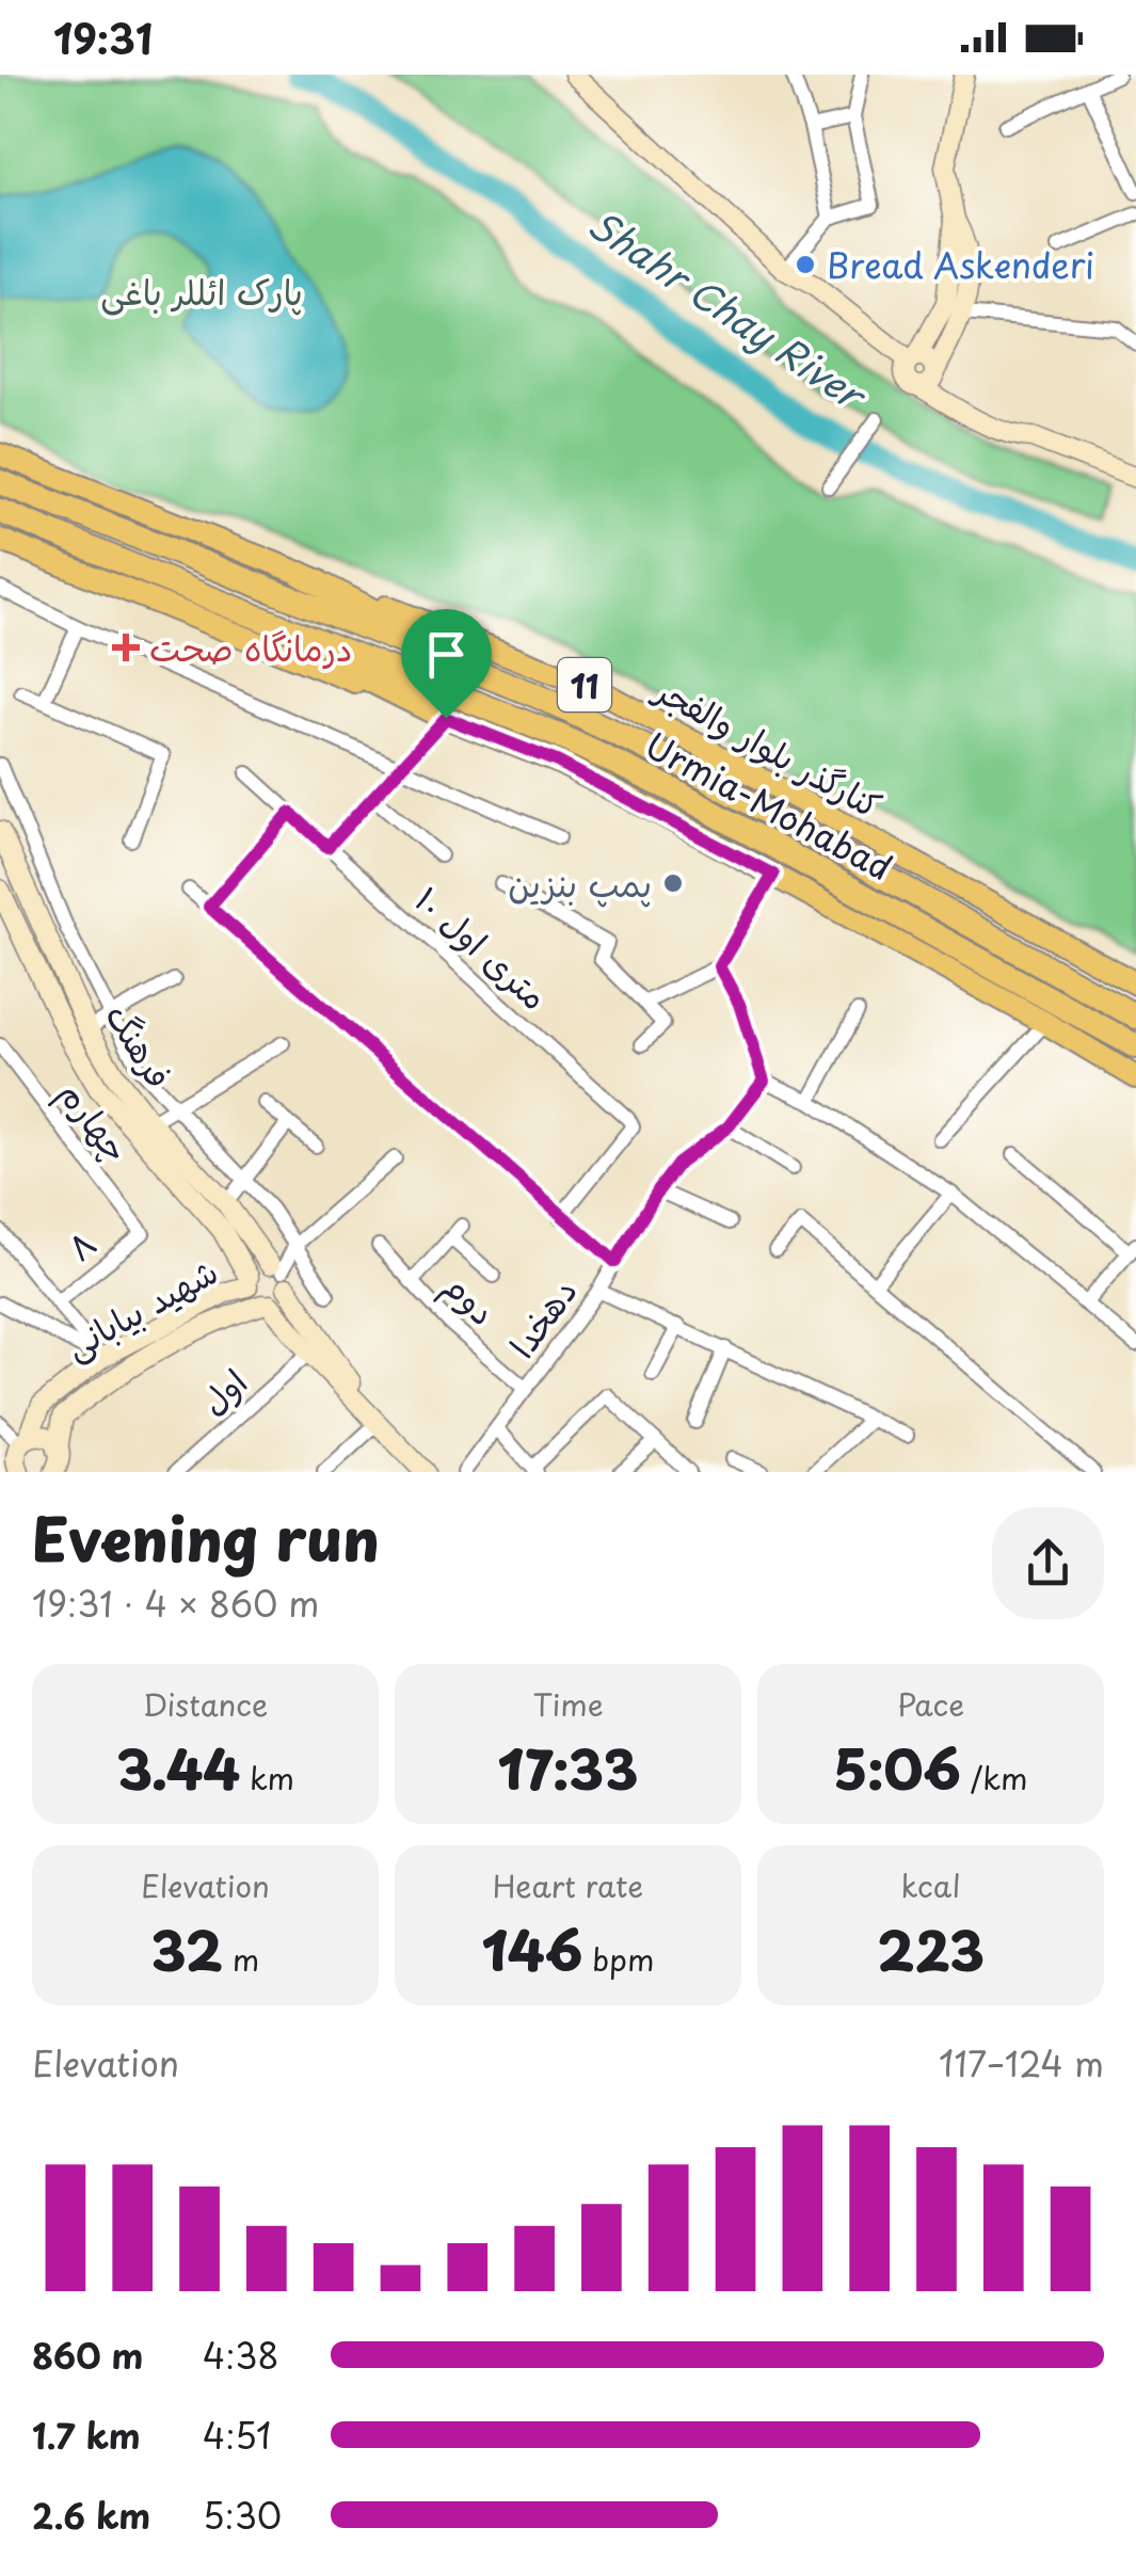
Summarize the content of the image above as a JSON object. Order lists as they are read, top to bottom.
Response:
{
  "streets": {
    "highway": ["11", "Urmia-Mohabad"],
    "main road": ["کنارگذر بلوار والفجر"],
    "street": [
      "۱۰ متری اول",
      "فرهنگ",
      "چهارم",
      "۸",
      "دوم",
      "شهید بیابانی",
      "دهخدا",
      "اول"
    ]
  },
  "crossings": [
    ["فرهنگ", "شهید بیابانی"],
    ["فرهنگ", "اول"],
    ["چهارم", "۸"],
    ["دوم", "دهخدا"]
  ],
  "water": ["Shahr Chay River"],
  "parks": ["پارک ائللر باغی"],
  "places": {
    "other": ["Bread Askenderi", "پمپ بنزین"],
    "health": ["درمانگاه صحت"]
  },
  "page": {
    "status": "19:31",
    "heading": ["Evening run", "19:31 · 4 × 860 m"],
    "stats": [
      ["Distance", "3.44 km"],
      ["Time", "17:33"],
      ["Pace", "5:06 /km"],
      ["Elevation", "32 m"],
      ["Heart rate", "146 bpm"],
      ["kcal", "223"]
    ],
    "chart": ["Elevation", "117–124 m"],
    "list": [
      {
        "name": "860 m",
        "note": "4:38"
      },
      {
        "name": "1.7 km",
        "note": "4:51"
      },
      {
        "name": "2.6 km",
        "note": "5:30"
      }
    ]
  }
}
